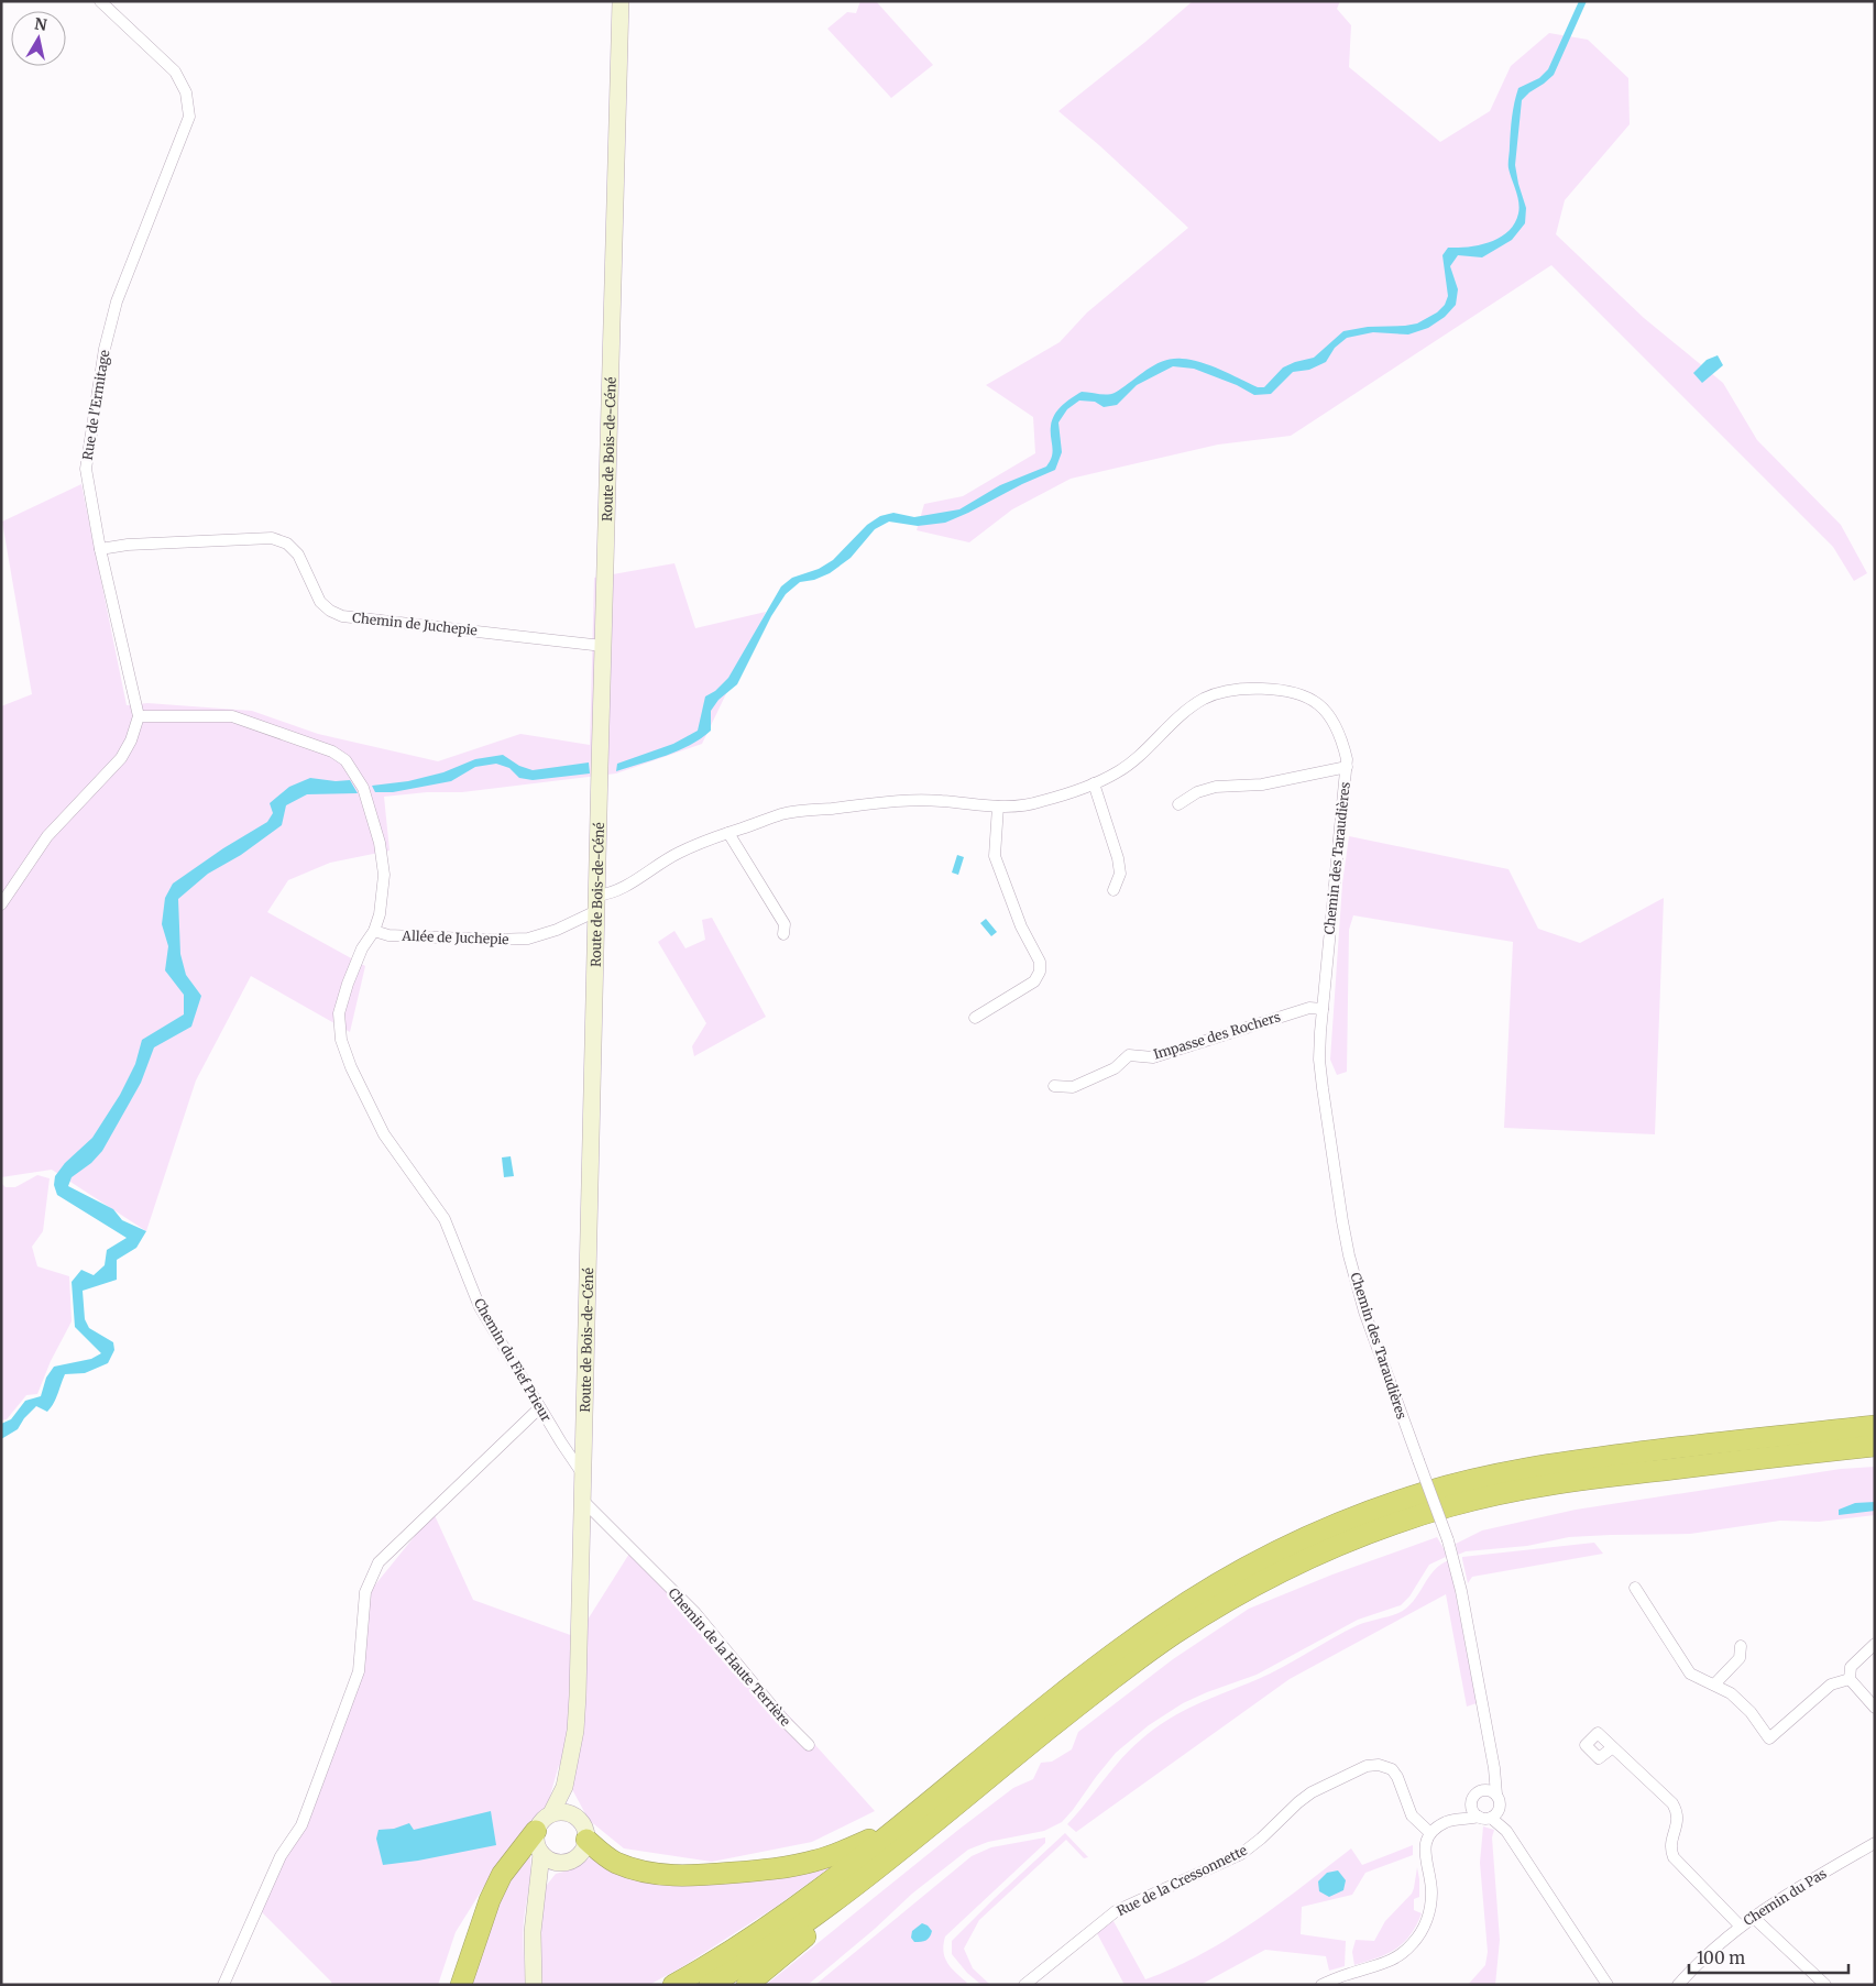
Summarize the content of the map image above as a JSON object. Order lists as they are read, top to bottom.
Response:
{
  "streets": {
    "street": [
      "Rue de l'Ermitage",
      "Route de Bois-de-Céné",
      "Chemin de Juchepie",
      "Chemin des Taraudières",
      "Allée de Juchepie",
      "Impasse des Rochers",
      "Chemin du Fief Prieur",
      "Chemin de la Haute Terrière",
      "Rue de la Cressonnette",
      "Chemin du Pas"
    ]
  },
  "crossings": [
    ["Rue de l'Ermitage", "Chemin de Juchepie"],
    ["Rue de l'Ermitage", "Chemin du Fief Prieur"],
    ["Route de Bois-de-Céné", "Chemin de Juchepie"],
    ["Route de Bois-de-Céné", "Chemin des Taraudières"],
    ["Route de Bois-de-Céné", "Allée de Juchepie"],
    ["Route de Bois-de-Céné", "Chemin du Fief Prieur"],
    ["Route de Bois-de-Céné", "Chemin de la Haute Terrière"],
    ["Chemin des Taraudières", "Allée de Juchepie"],
    ["Chemin des Taraudières", "Impasse des Rochers"],
    ["Allée de Juchepie", "Chemin du Fief Prieur"]
  ],
  "scale_bar": "100 m",
  "north": "top"
}
